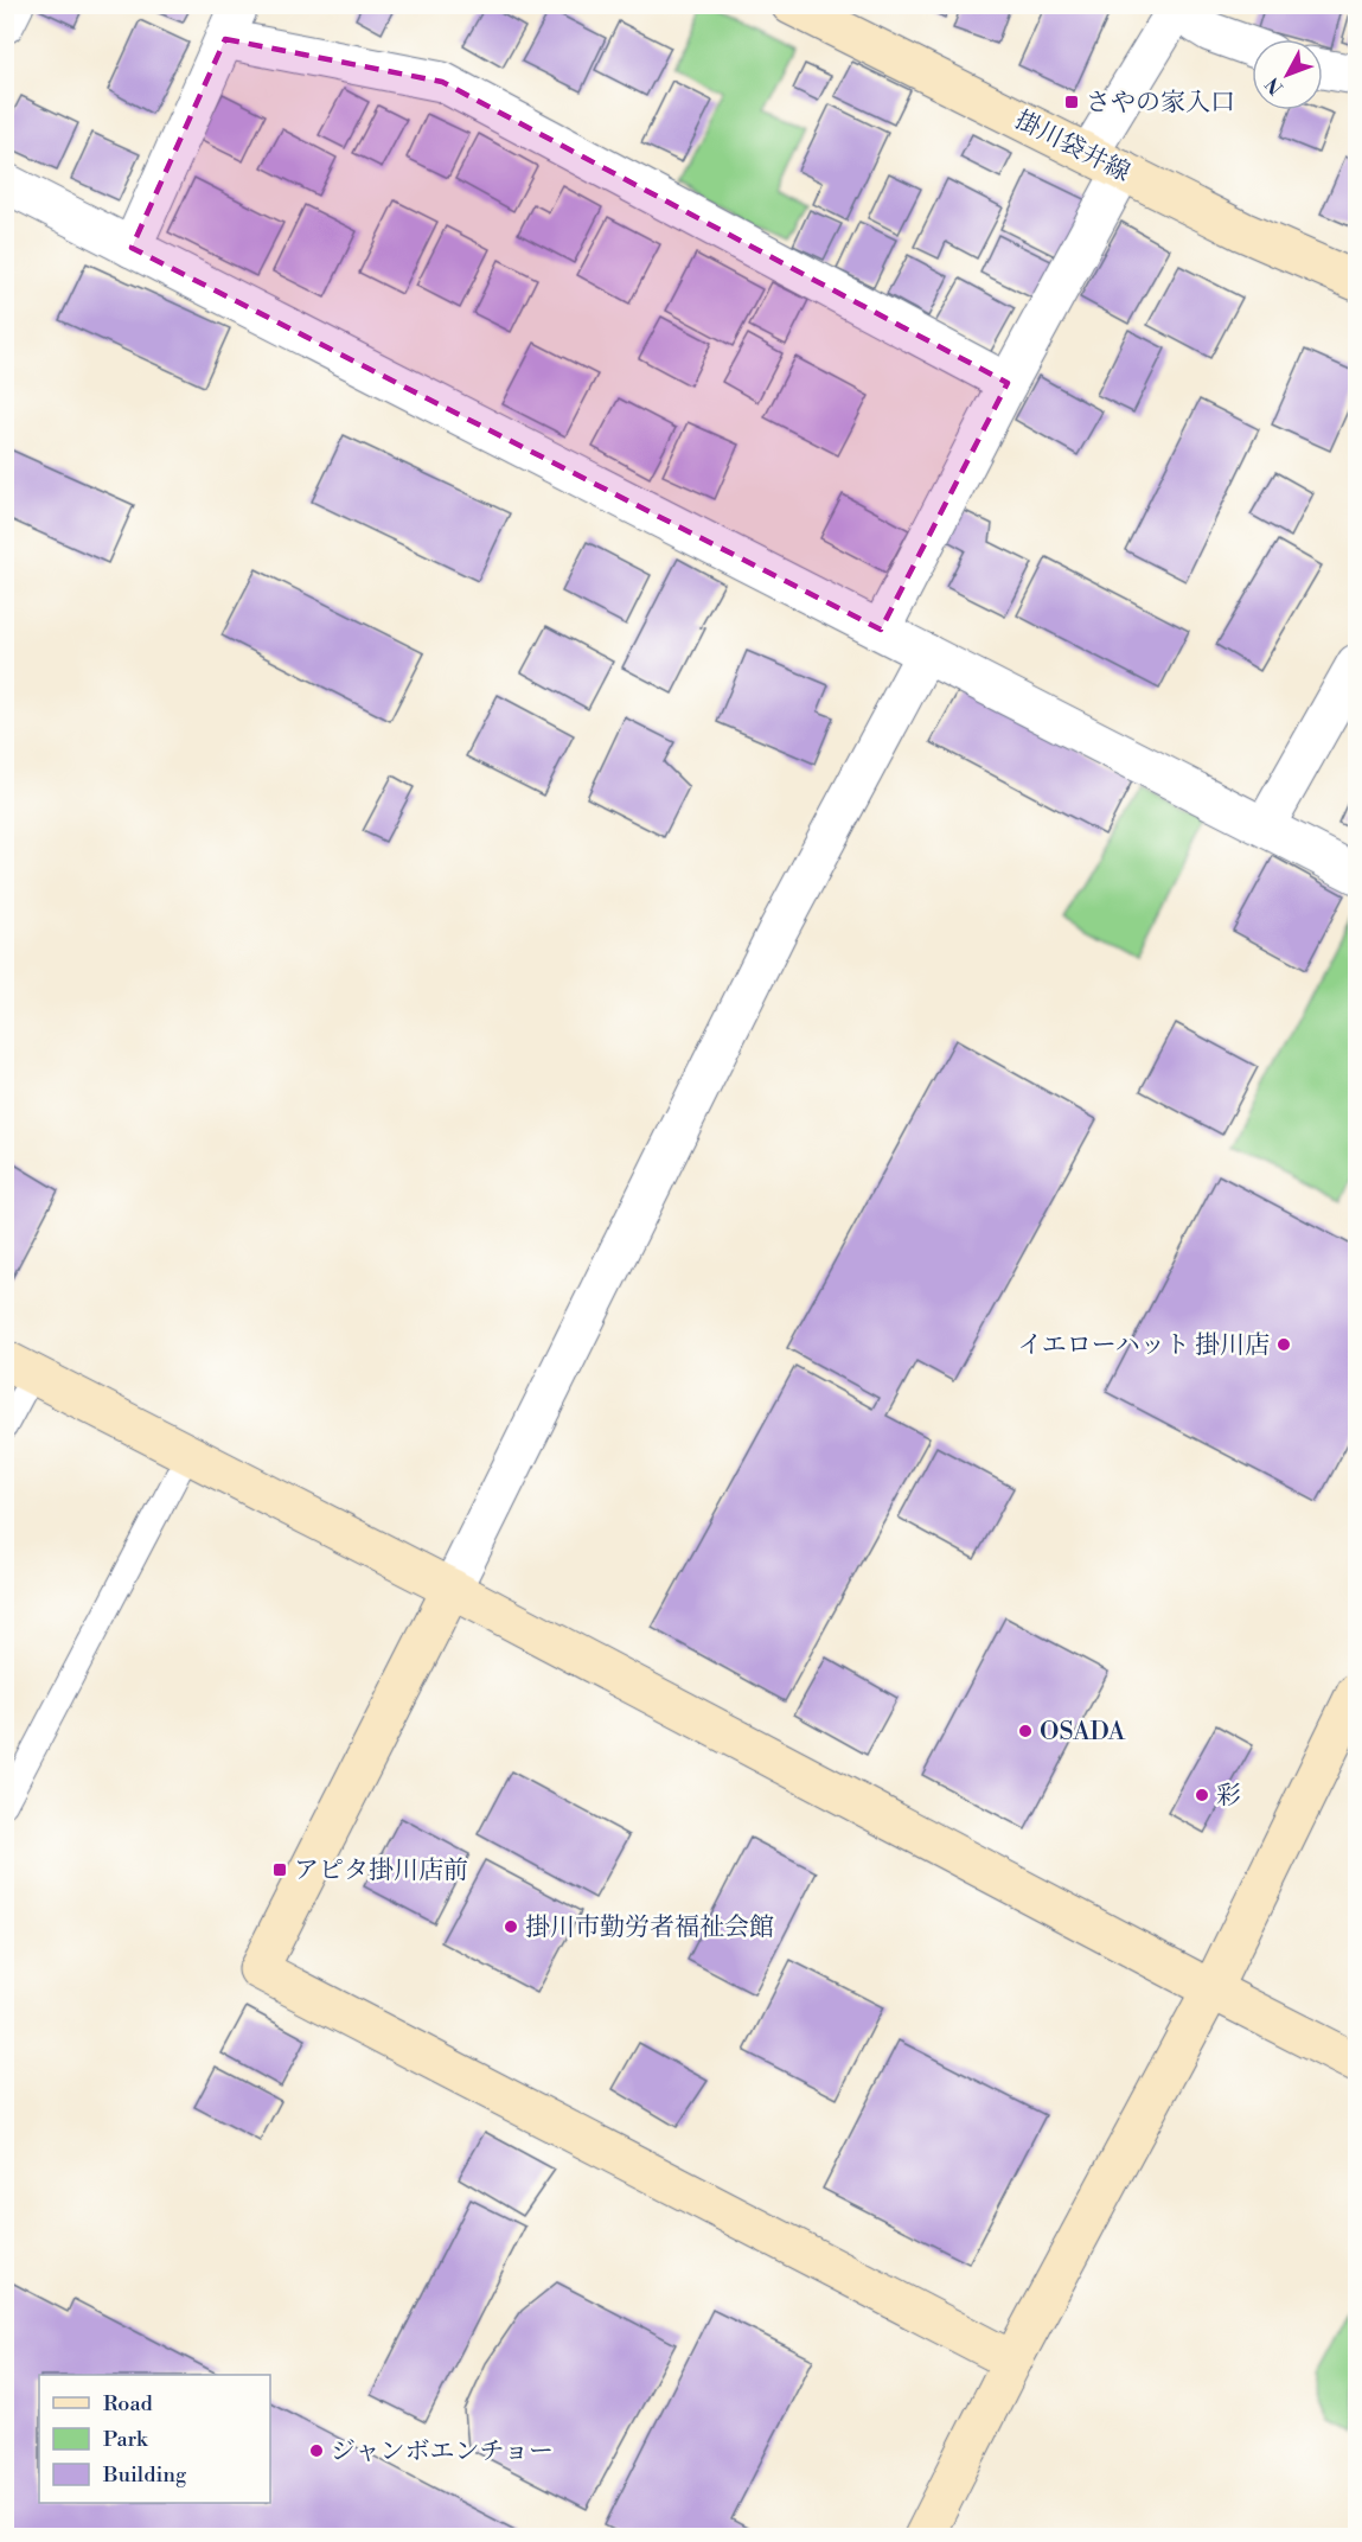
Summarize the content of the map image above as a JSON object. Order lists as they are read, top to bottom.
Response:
{
  "streets": {
    "street": ["掛川袋井線"]
  },
  "places": {
    "transit": ["さやの家入口", "アピタ掛川店前"],
    "other": [
      "イエローハット 掛川店",
      "OSADA",
      "彩",
      "掛川市勤労者福祉会館",
      "ジャンボエンチョー"
    ]
  },
  "legend": ["Road", "Park", "Building"],
  "north": "bottom left"
}
